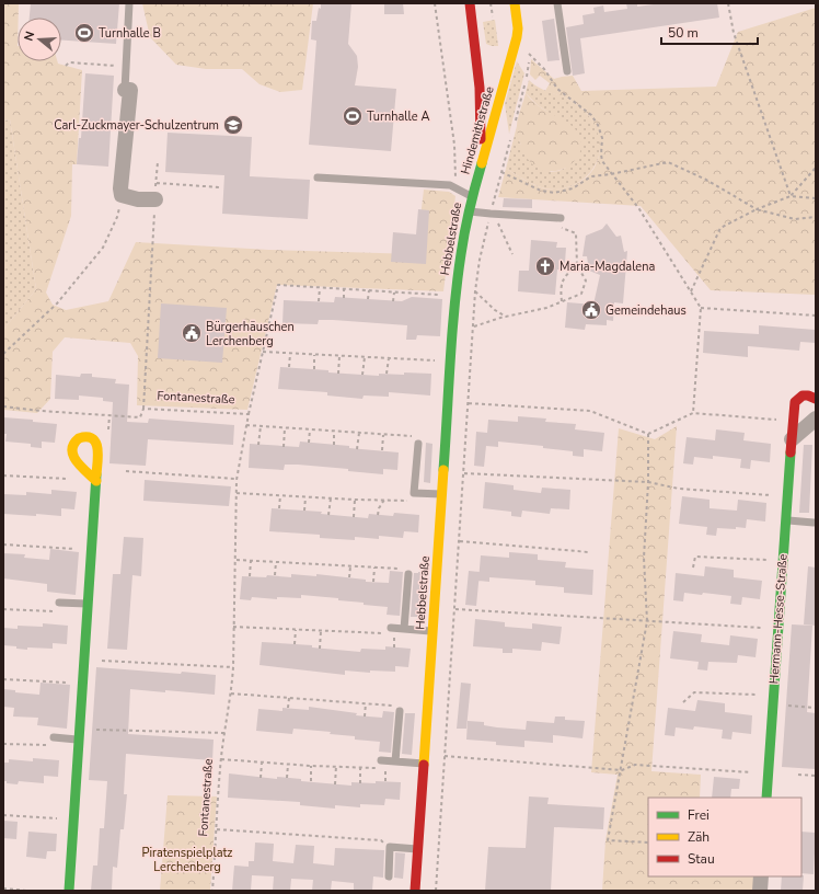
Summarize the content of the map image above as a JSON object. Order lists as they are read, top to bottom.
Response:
{
  "streets": {
    "street": ["Hindemithstraße", "Hebbelstraße", "Hermann-Hesse-Straße"],
    "path": ["Fontanestraße"]
  },
  "crossings": [
    ["Hindemithstraße", "Hebbelstraße"],
    ["Hebbelstraße", "Fontanestraße"]
  ],
  "parks": ["Piratenspielplatz Lerchenberg"],
  "places": {
    "sports": ["Turnhalle B", "Turnhalle A"],
    "school or university": ["Carl-Zuckmayer-Schulzentrum"],
    "church": ["Maria-Magdalena"],
    "public building": ["Gemeindehaus", "Bürgerhäuschen Lerchenberg"]
  },
  "legend": ["Frei", "Zäh", "Stau"],
  "scale_bar": "50 m",
  "north": "left"
}
